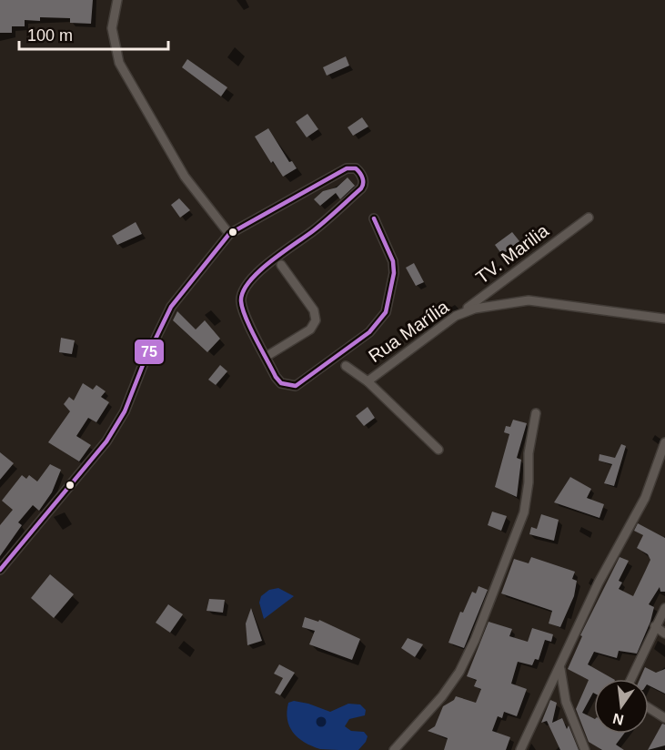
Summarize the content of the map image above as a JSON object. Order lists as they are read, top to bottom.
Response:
{
  "streets": {
    "street": ["TV. Marilia", "Rua Marília"]
  },
  "crossings": [
    ["TV. Marilia", "Rua Marília"]
  ],
  "lines": ["transit line 75"],
  "scale_bar": "100 m",
  "north": "bottom"
}
